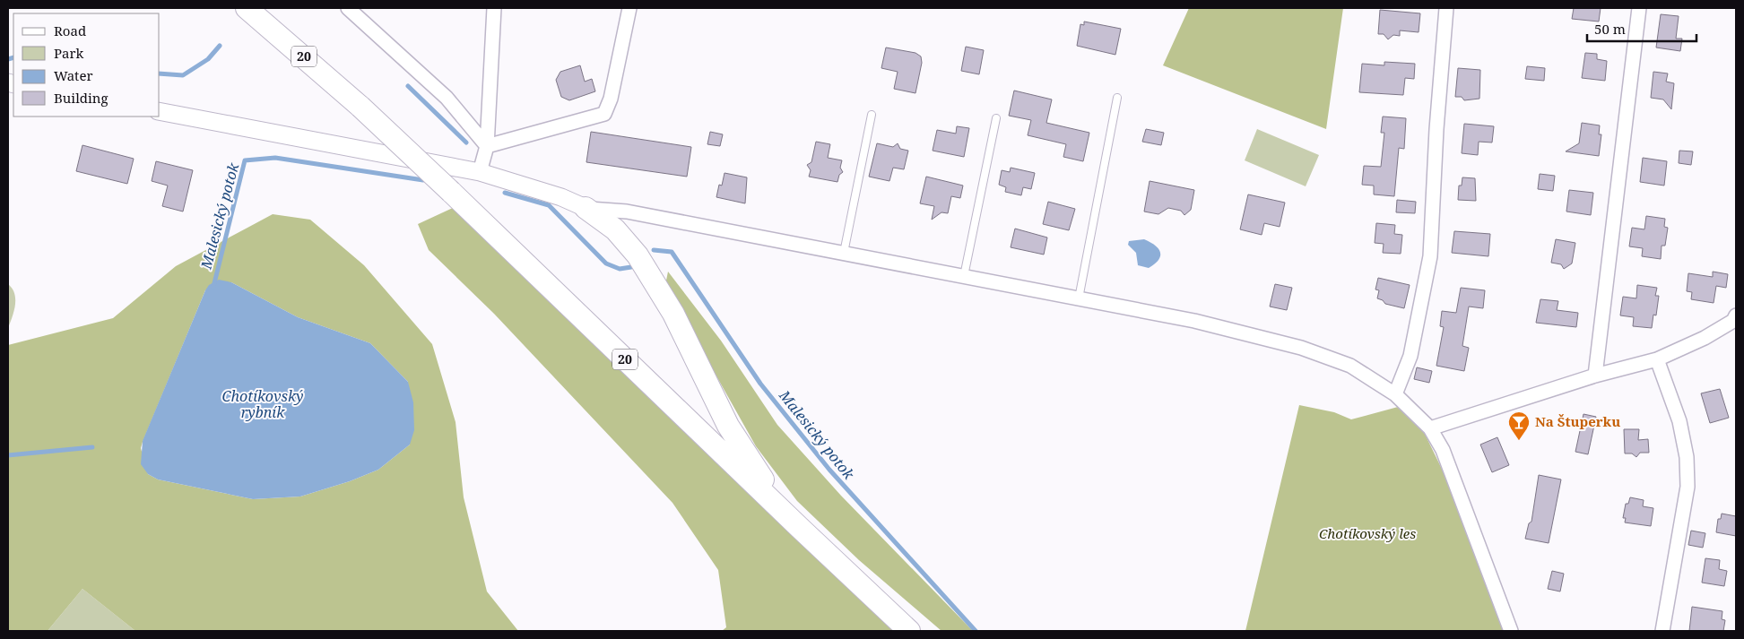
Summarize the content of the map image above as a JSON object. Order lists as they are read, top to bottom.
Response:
{
  "streets": {
    "main road": ["20"]
  },
  "water": ["Malesický potok", "Chotíkovský rybník"],
  "parks": ["Chotíkovský les"],
  "places": {
    "bar": ["Na Štuperku"]
  },
  "legend": [
    "Road",
    "Park",
    "Water",
    "Building"
  ],
  "scale_bar": "50 m"
}
